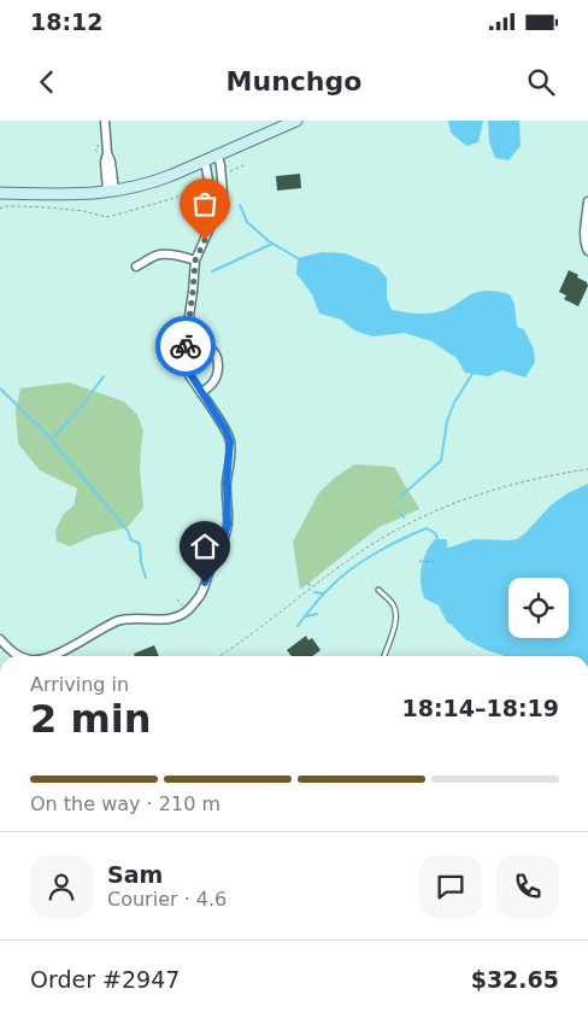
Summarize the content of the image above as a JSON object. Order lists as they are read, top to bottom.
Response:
{
  "page": {
    "status": "18:12",
    "header": "Munchgo",
    "heading": ["2 min", "Arriving in", "18:14–18:19"],
    "panel": [
      "Sam",
      "Courier · 4.6",
      "Order #2947",
      "$32.65"
    ],
    "bar": "On the way · 210 m"
  }
}
